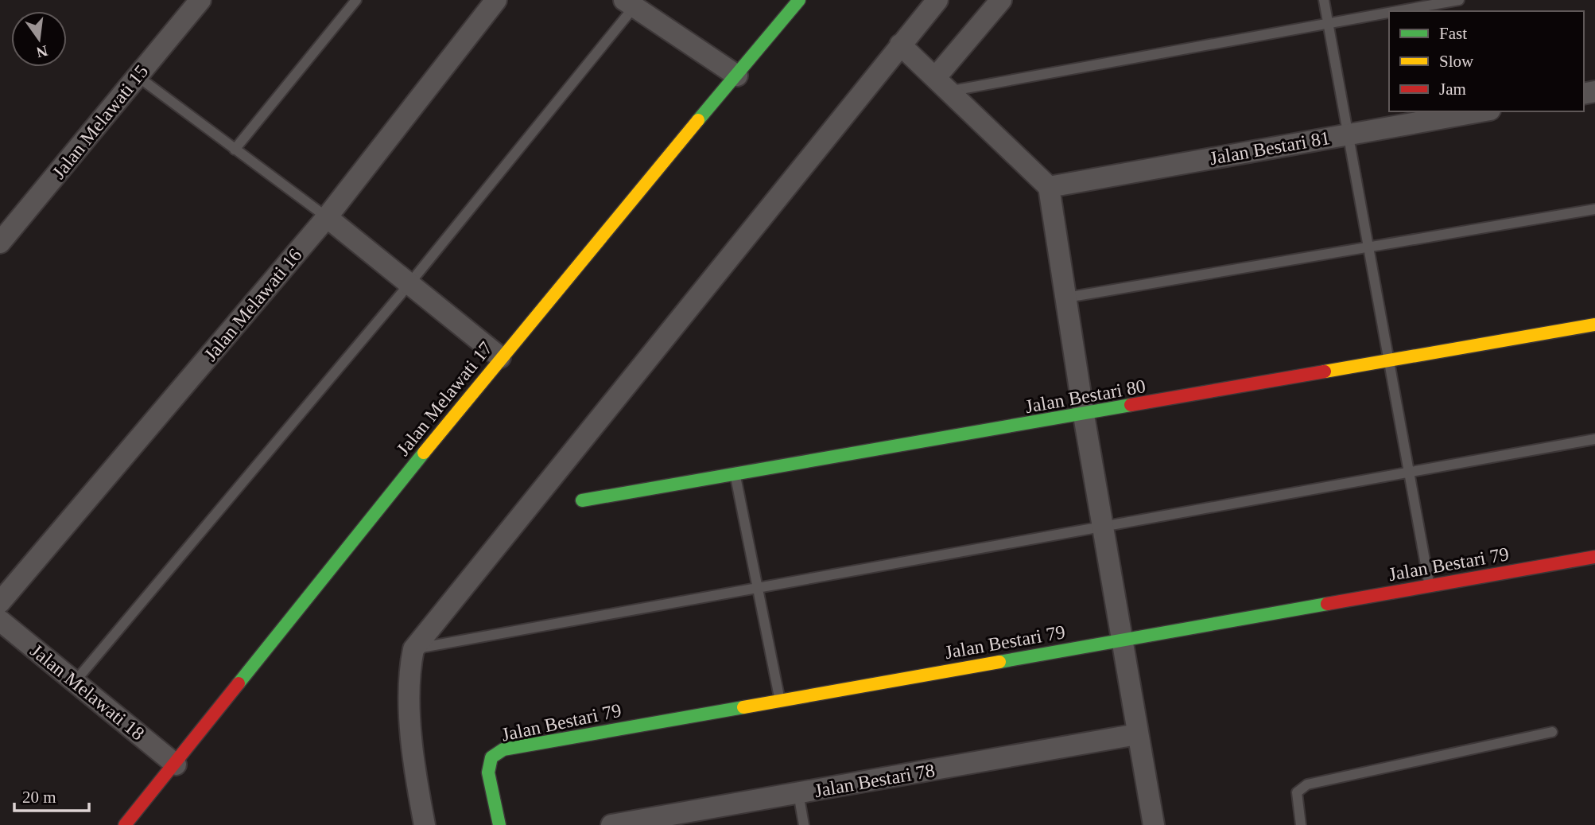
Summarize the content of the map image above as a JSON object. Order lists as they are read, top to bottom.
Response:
{
  "streets": {
    "street": [
      "Jalan Melawati 15",
      "Jalan Bestari 81",
      "Jalan Melawati 16",
      "Jalan Bestari 80",
      "Jalan Melawati 17",
      "Jalan Bestari 79",
      "Jalan Melawati 18",
      "Jalan Bestari 78"
    ]
  },
  "crossings": [
    ["Jalan Melawati 17", "Jalan Melawati 18"]
  ],
  "legend": ["Fast", "Slow", "Jam"],
  "scale_bar": "20 m",
  "north": "bottom"
}
